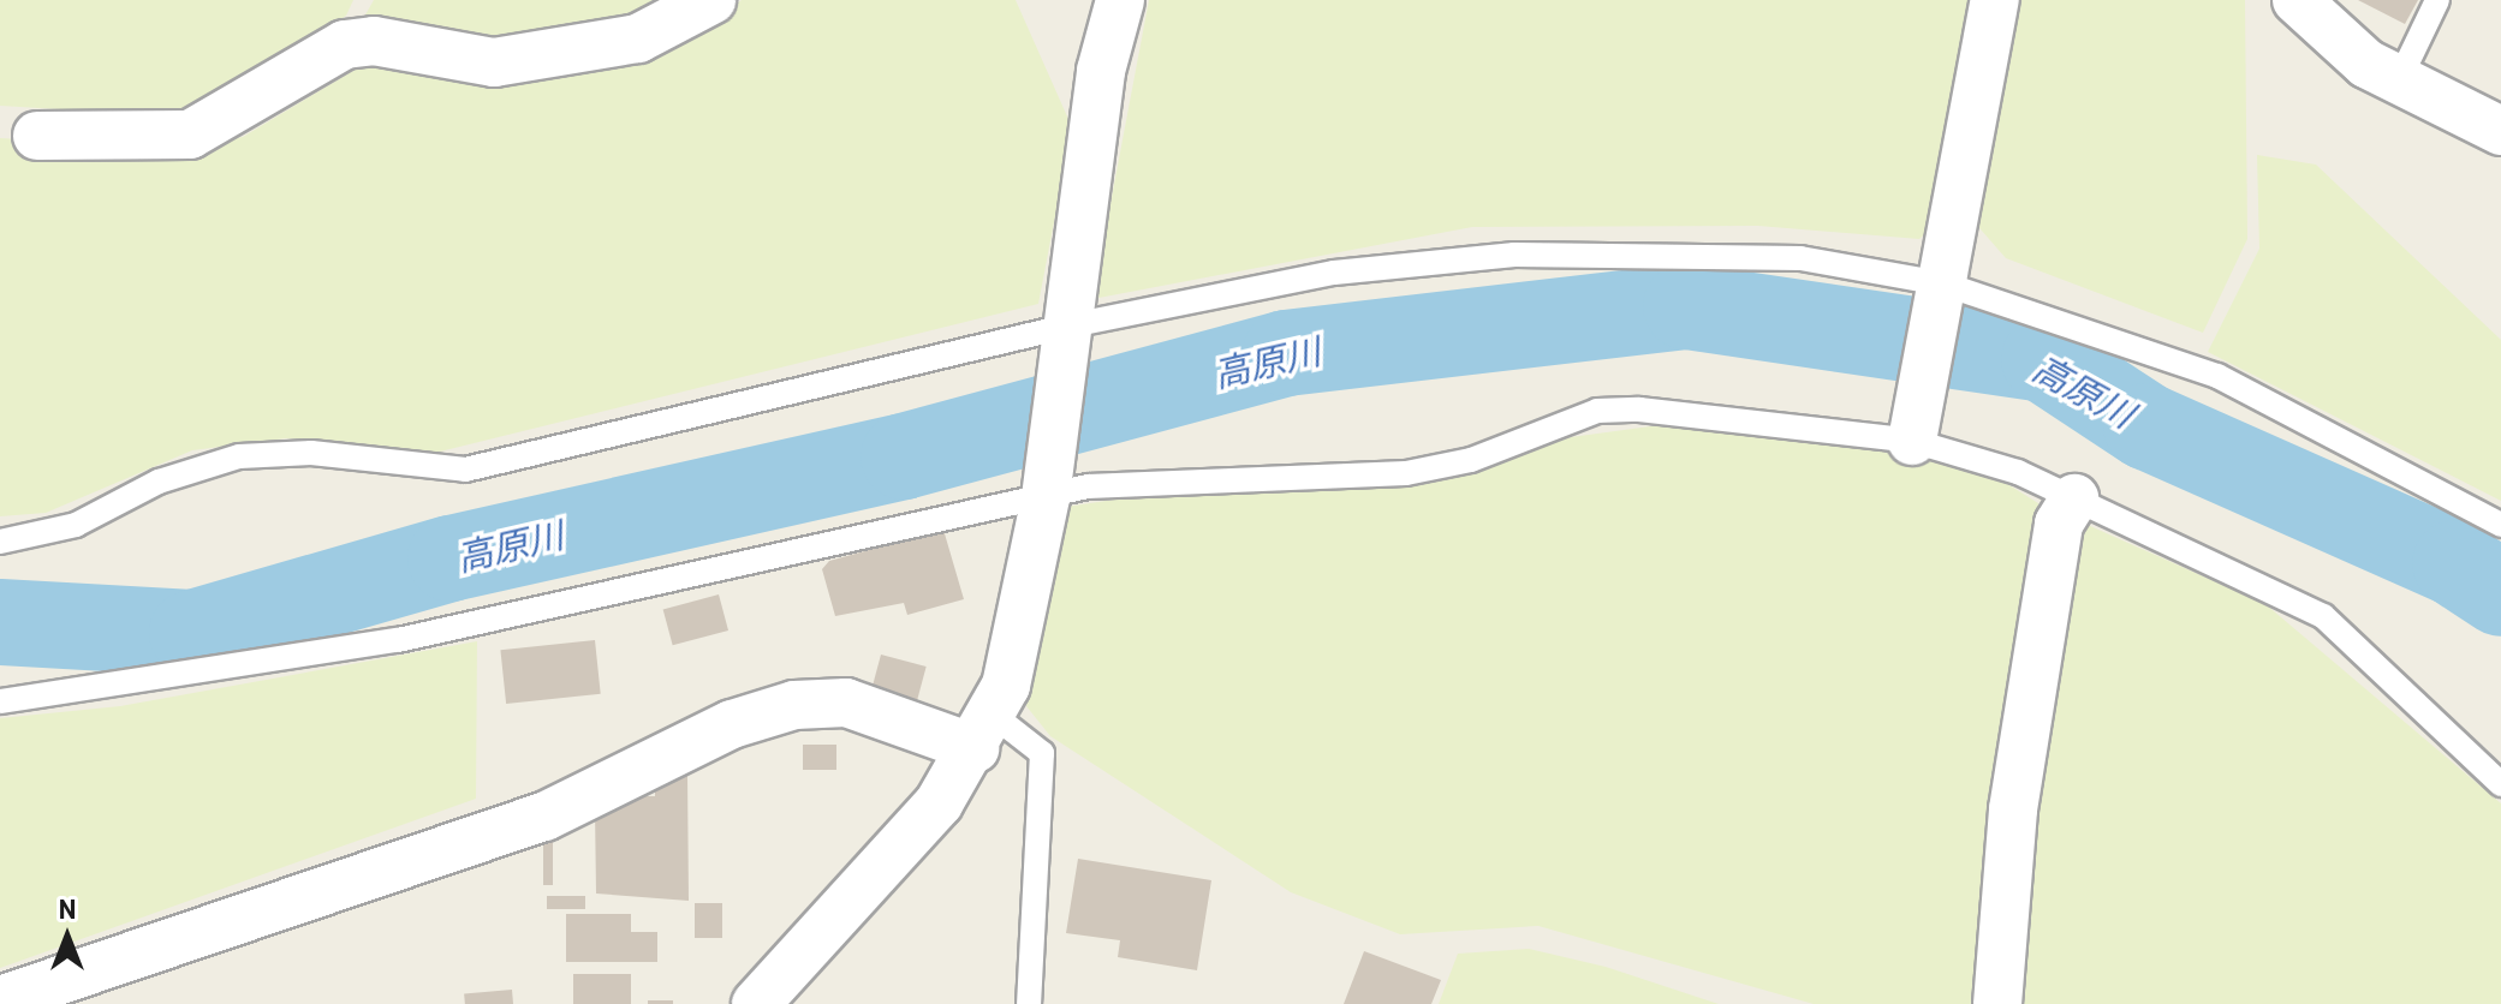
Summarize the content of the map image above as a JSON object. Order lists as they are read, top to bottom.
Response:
{
  "water": ["高原川"],
  "north": "top"
}
